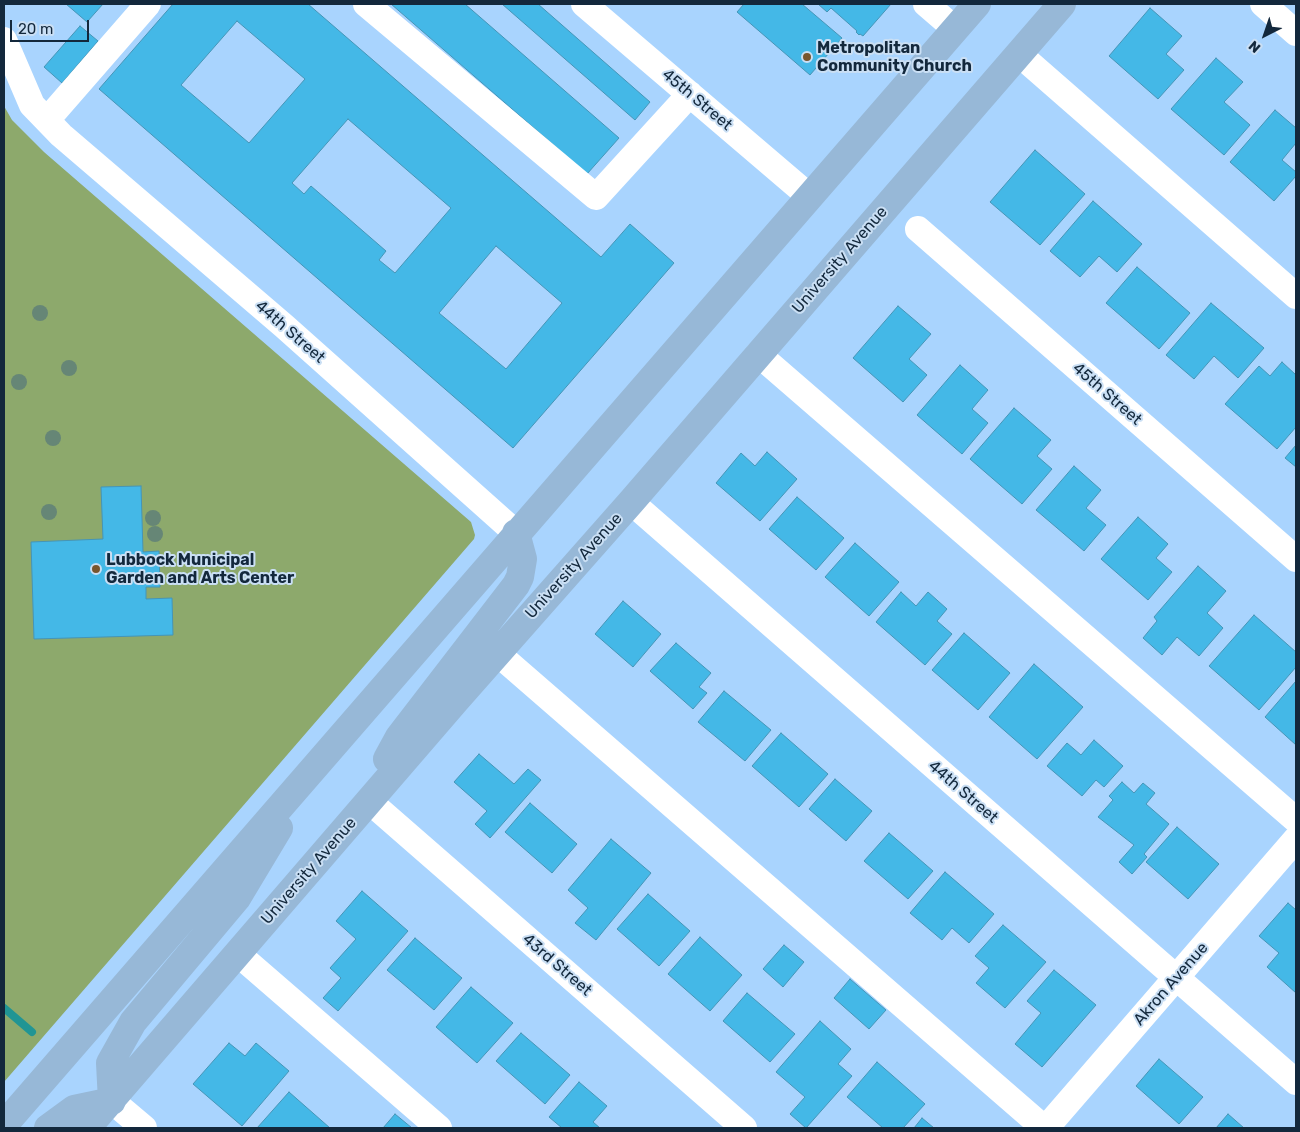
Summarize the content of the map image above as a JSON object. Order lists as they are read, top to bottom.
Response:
{
  "streets": {
    "main road": ["University Avenue"],
    "street": [
      "45th Street",
      "44th Street",
      "43rd Street",
      "Akron Avenue"
    ]
  },
  "crossings": [
    ["University Avenue", "44th Street"],
    ["University Avenue", "43rd Street"],
    ["44th Street", "Akron Avenue"]
  ],
  "places": ["Metropolitan Community Church", "Lubbock Municipal Garden and Arts Center"],
  "scale_bar": "20 m",
  "north": "bottom left"
}
